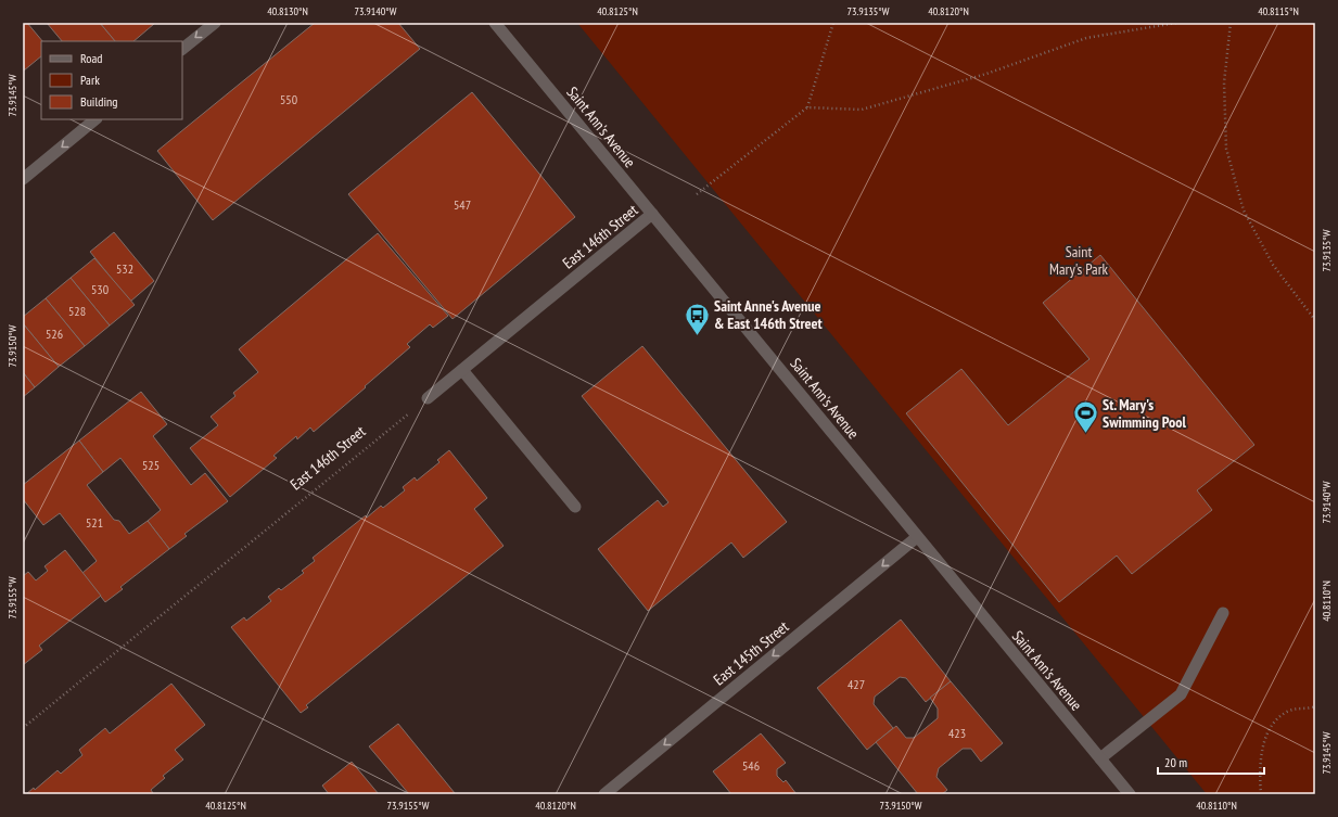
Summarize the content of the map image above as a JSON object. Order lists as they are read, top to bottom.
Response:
{
  "streets": {
    "street": ["Saint Ann's Avenue", "East 146th Street", "East 145th Street"]
  },
  "crossings": [
    ["Saint Ann's Avenue", "East 146th Street"],
    ["Saint Ann's Avenue", "East 145th Street"]
  ],
  "one_way": ["East 145th Street"],
  "parks": ["Saint Mary's Park"],
  "places": {
    "bus stop": ["Saint Anne's Avenue & East 146th Street"],
    "sports": ["St. Mary's Swimming Pool"]
  },
  "house_numbers": [
    "550",
    "547",
    "532",
    "530",
    "528",
    "526",
    "525",
    "521",
    "427",
    "423",
    "546"
  ],
  "legend": ["Road", "Park", "Building"],
  "scale_bar": "20 m",
  "coordinates": [
    "40.8130°N",
    "73.9140°W",
    "40.8125°N",
    "73.9135°W",
    "40.8120°N",
    "40.8115°N",
    "73.9145°W",
    "73.9150°W",
    "73.9155°W",
    "40.8110°N"
  ]
}
